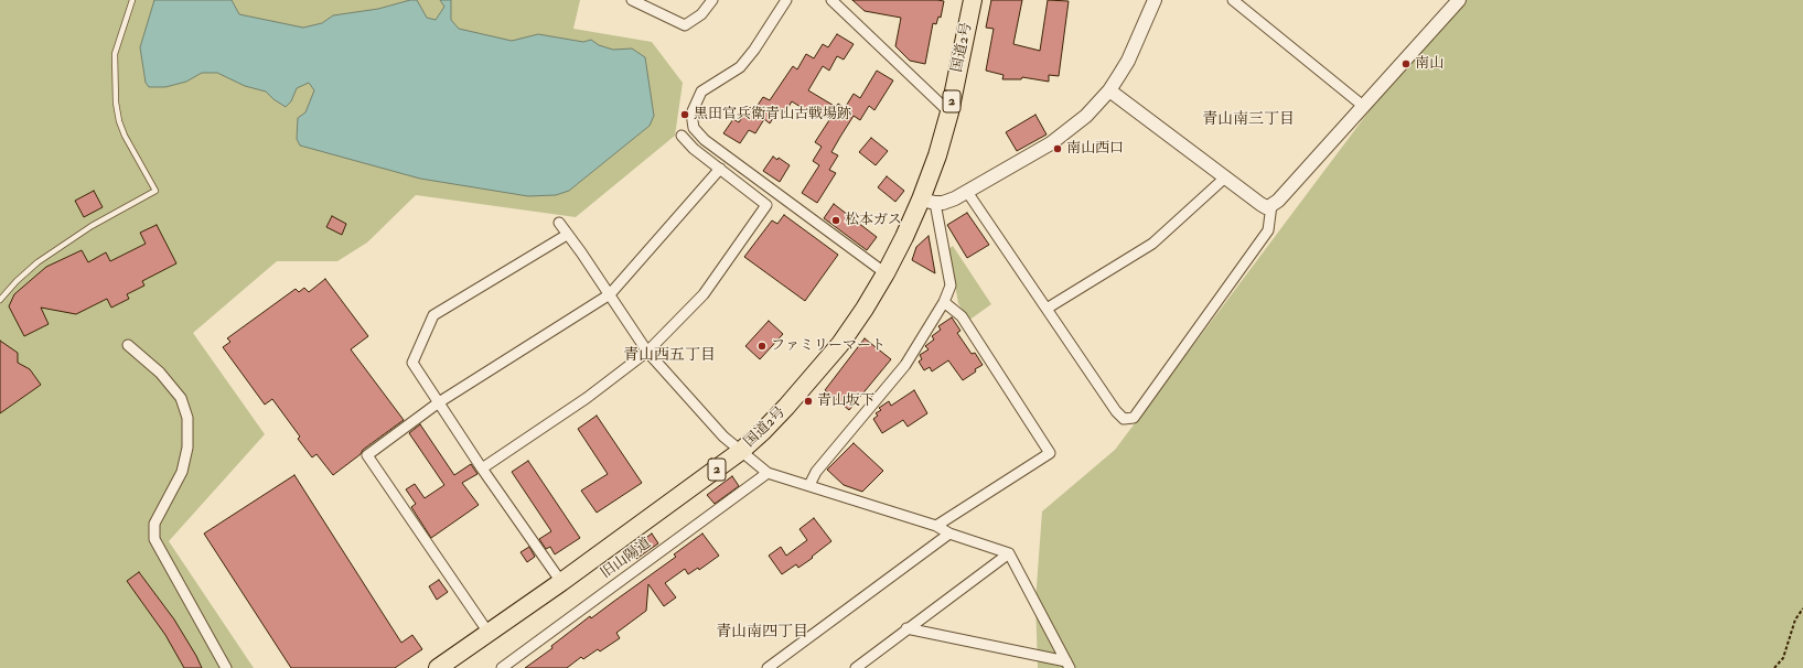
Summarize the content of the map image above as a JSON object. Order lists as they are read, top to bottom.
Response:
{
  "streets": {
    "highway": ["国道2号", "2"],
    "street": ["旧山陽道"]
  },
  "districts": ["青山南三丁目", "青山西五丁目", "青山南四丁目"],
  "places": [
    "南山",
    "黒田官兵衛青山古戦場跡",
    "南山西口",
    "松本ガス",
    "ファミリーマート",
    "青山坂下"
  ]
}
